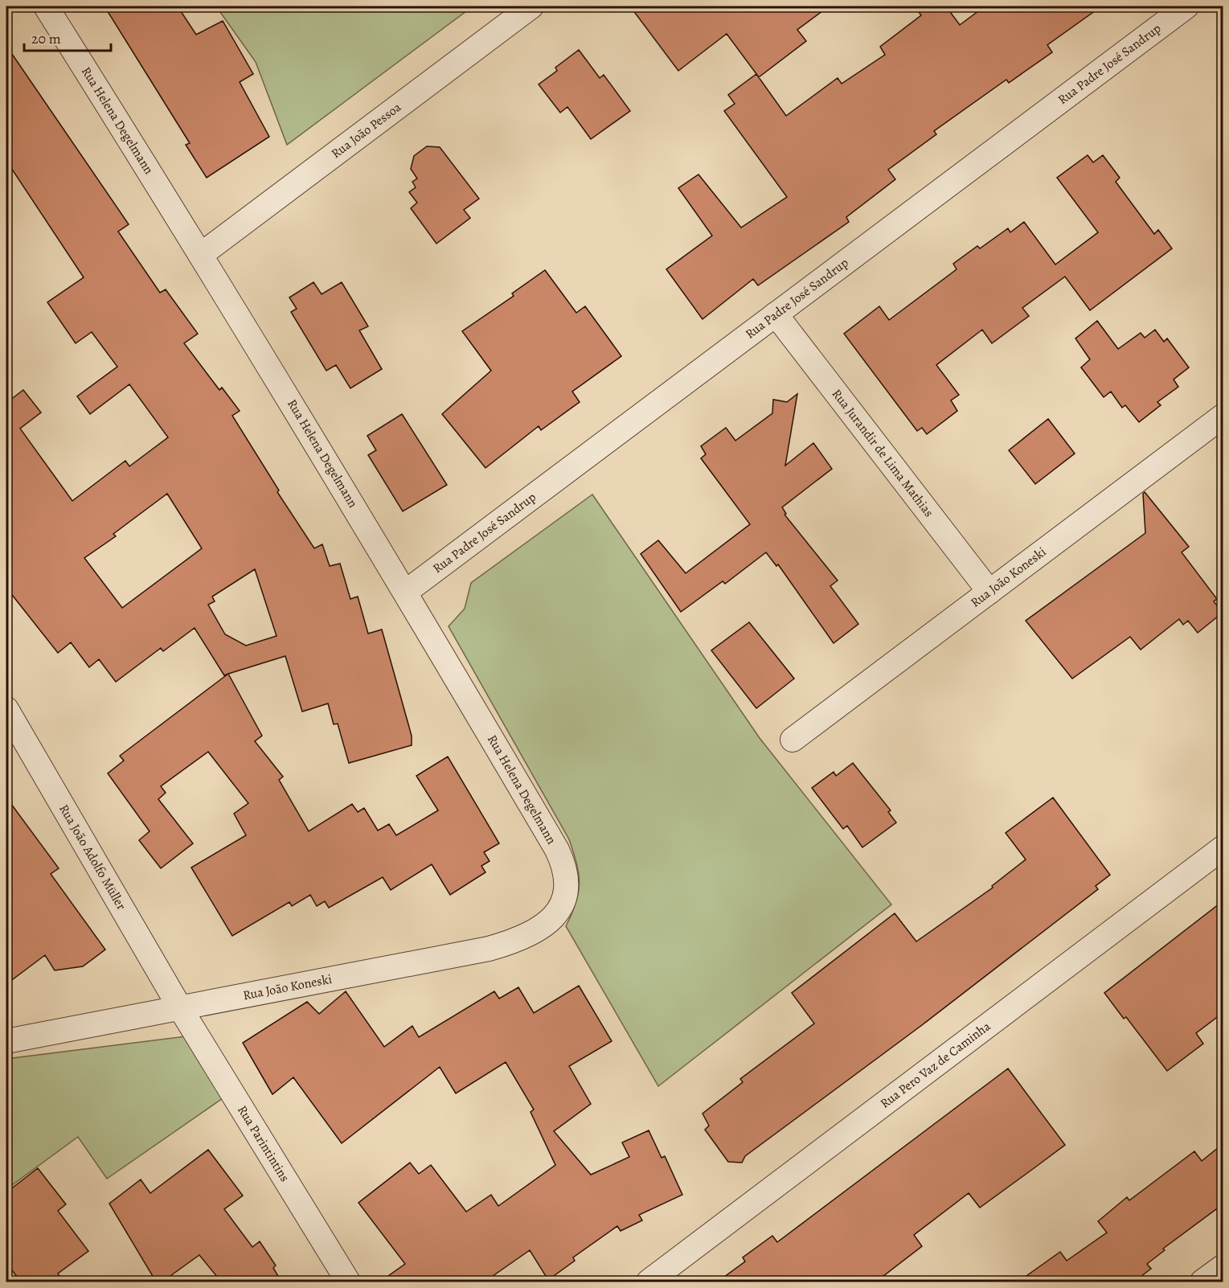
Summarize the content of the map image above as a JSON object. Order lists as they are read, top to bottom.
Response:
{
  "streets": {
    "street": [
      "Rua Padre José Sandrup",
      "Rua Helena Degelmann",
      "Rua João Pessoa",
      "Rua Jurandir de Lima Mathias",
      "Rua João Koneski",
      "Rua João Adolfo Müller",
      "Rua Pero Vaz de Caminha",
      "Rua Parintintins"
    ]
  },
  "crossings": [
    ["Rua Padre José Sandrup", "Rua Helena Degelmann"],
    ["Rua Padre José Sandrup", "Rua Jurandir de Lima Mathias"],
    ["Rua Helena Degelmann", "Rua João Pessoa"],
    ["Rua Helena Degelmann", "Rua João Koneski"],
    ["Rua Jurandir de Lima Mathias", "Rua João Koneski"],
    ["Rua João Koneski", "Rua João Adolfo Müller"],
    ["Rua João Koneski", "Rua Parintintins"],
    ["Rua João Adolfo Müller", "Rua Parintintins"]
  ],
  "scale_bar": "20 m"
}
